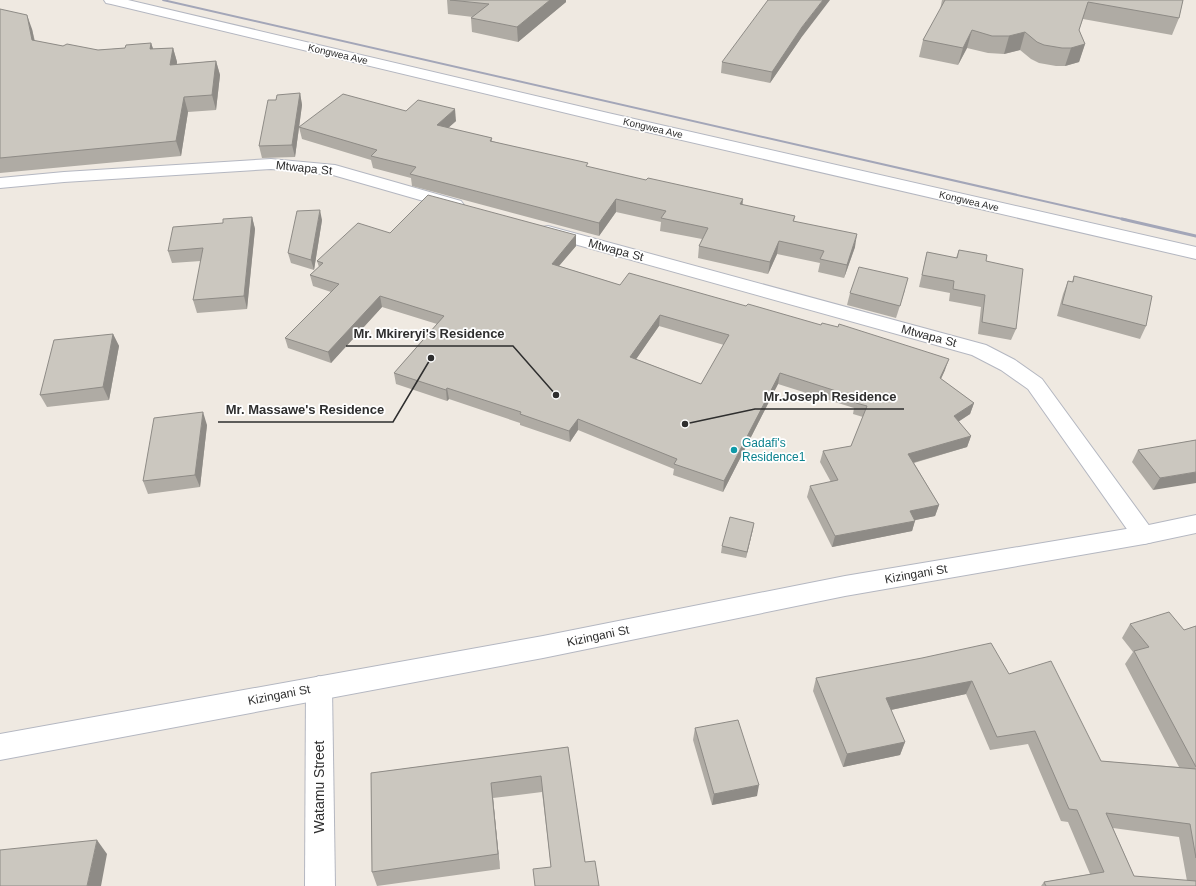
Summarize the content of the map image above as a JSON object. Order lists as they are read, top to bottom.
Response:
{
  "streets": {
    "street": [
      "Kongwea Ave",
      "Mtwapa St",
      "Kizingani St",
      "Watamu Street"
    ]
  },
  "crossings": [
    ["Mtwapa St", "Kizingani St"],
    ["Kizingani St", "Watamu Street"]
  ],
  "places": [
    "Mr. Massawe's Residence",
    "Mr. Mkireryi's Residence",
    "Mr.Joseph Residence",
    "Gadafi's Residence1"
  ]
}
